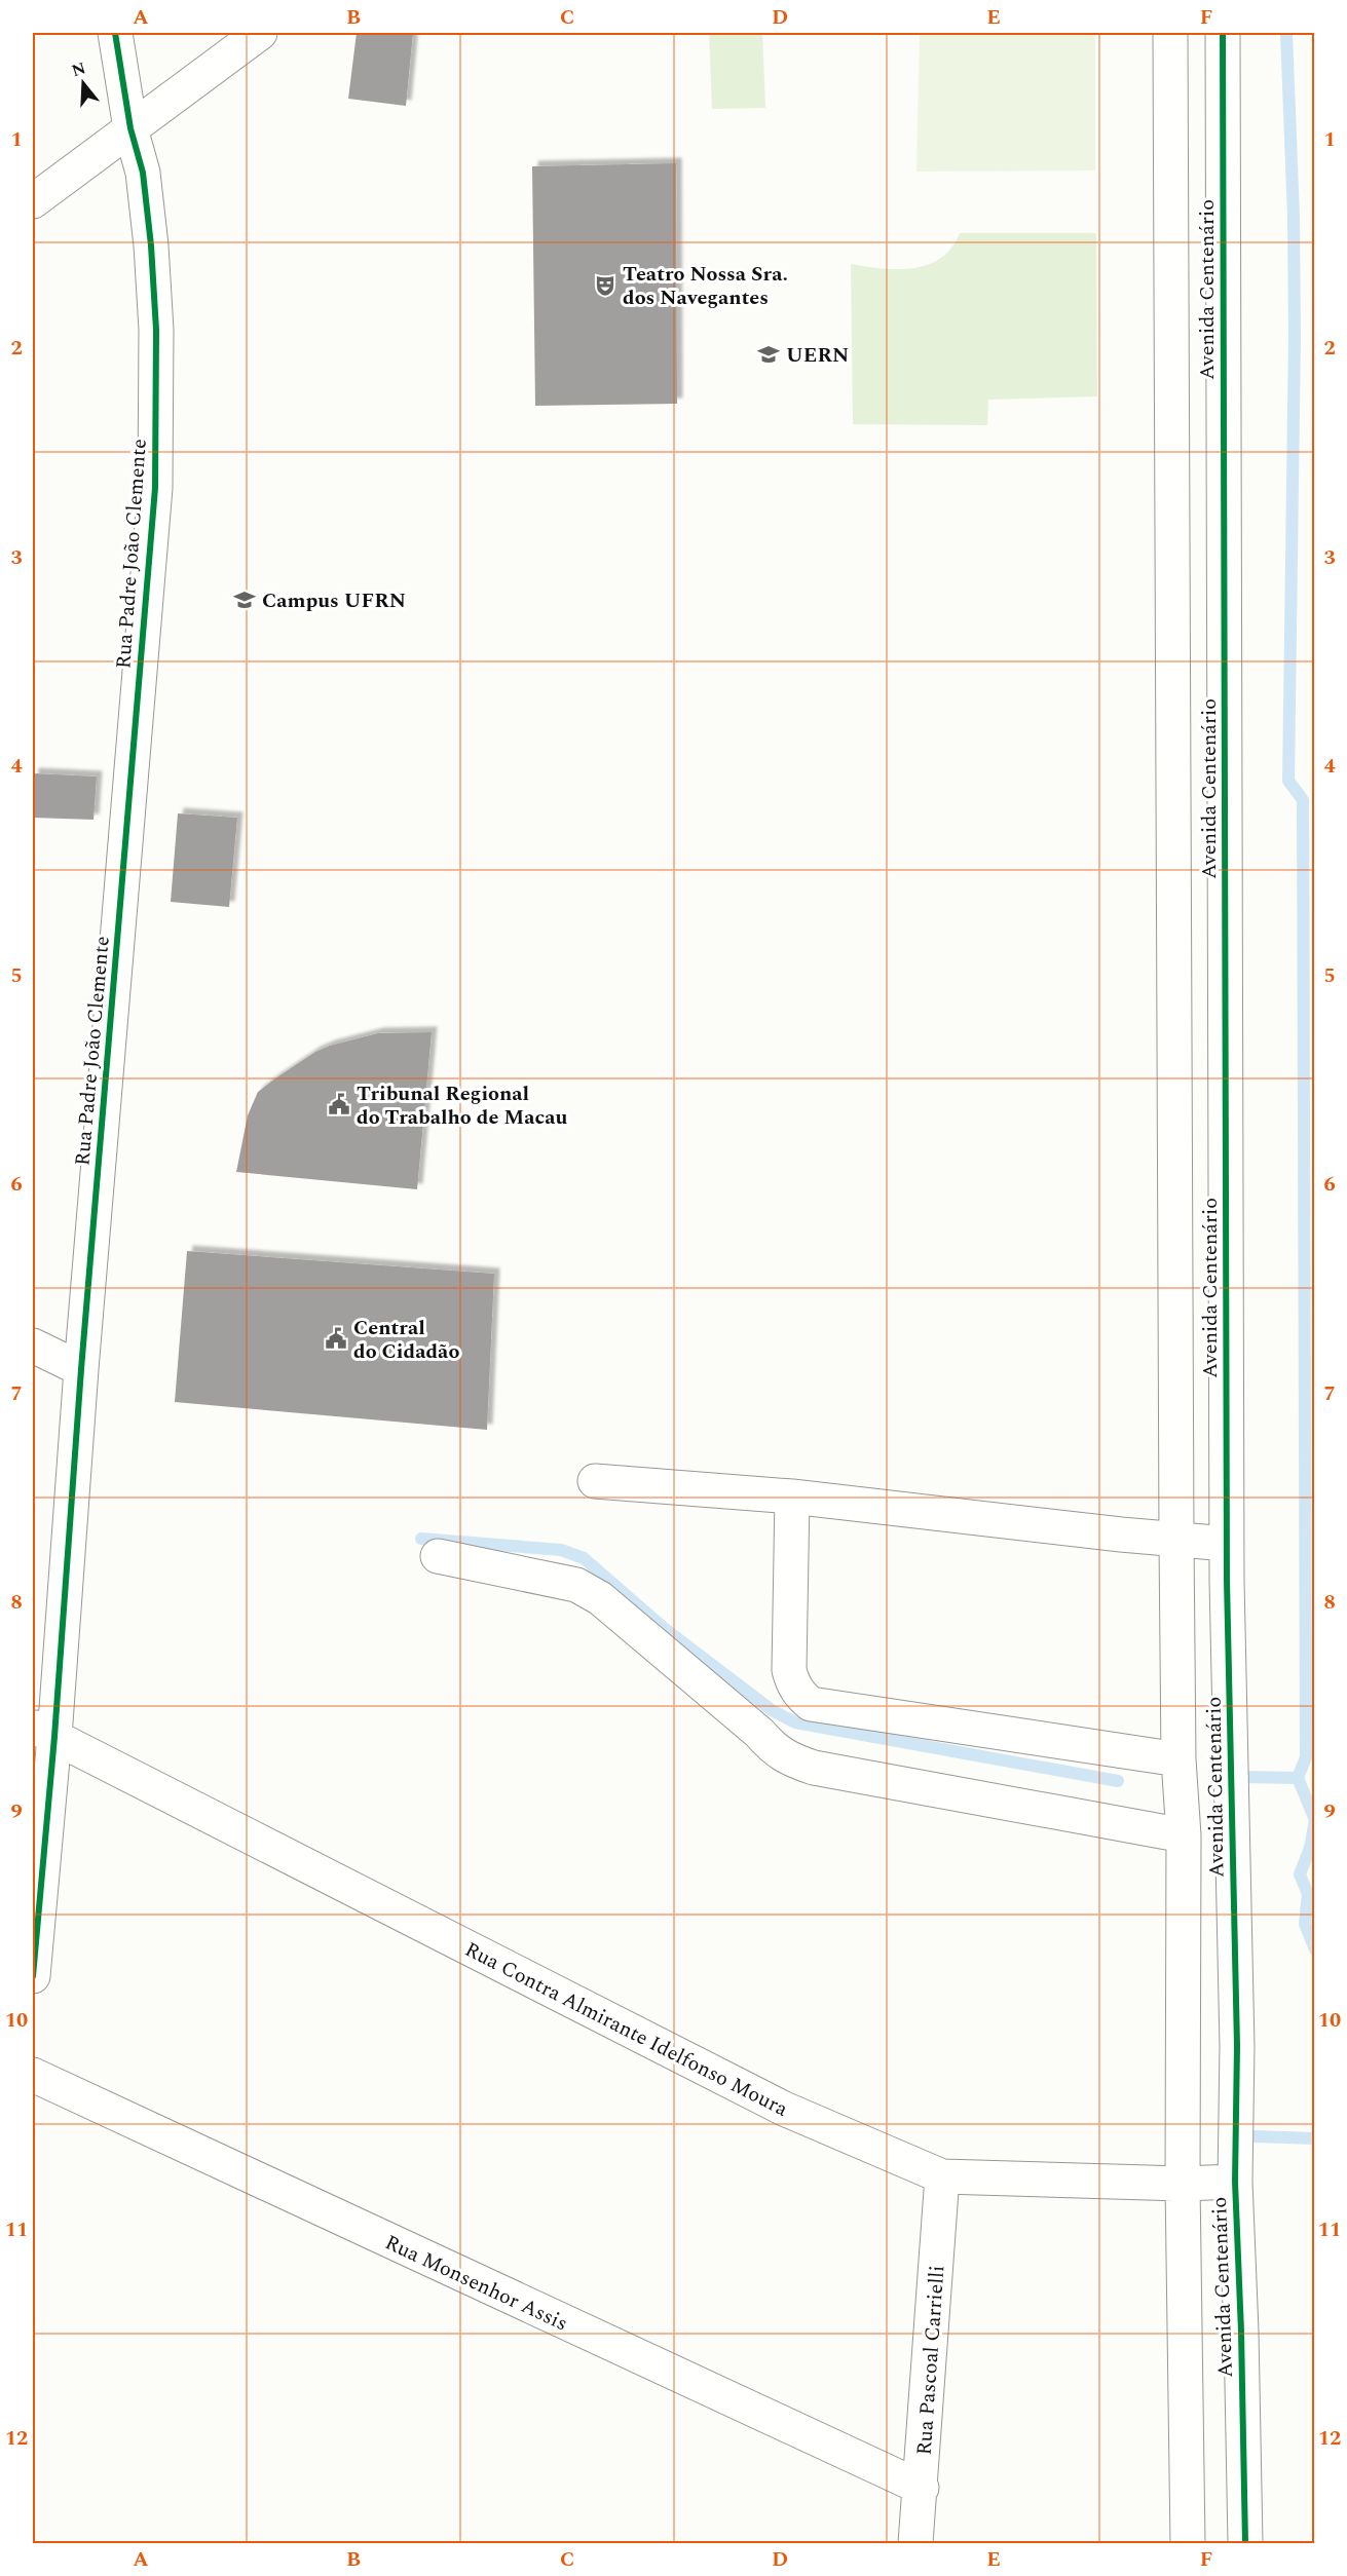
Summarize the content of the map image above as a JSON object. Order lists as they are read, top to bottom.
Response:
{
  "streets": {
    "street": [
      "Avenida Centenário",
      "Rua Padre João Clemente",
      "Rua Contra Almirante Idelfonso Moura",
      "Rua Monsenhor Assis",
      "Rua Pascoal Carrielli"
    ]
  },
  "crossings": [
    ["Avenida Centenário", "Rua Contra Almirante Idelfonso Moura"],
    ["Rua Padre João Clemente", "Rua Contra Almirante Idelfonso Moura"],
    ["Rua Contra Almirante Idelfonso Moura", "Rua Pascoal Carrielli"],
    ["Rua Monsenhor Assis", "Rua Pascoal Carrielli"]
  ],
  "places": {
    "theatre": ["Teatro Nossa Sra. dos Navegantes"],
    "school or university": ["UERN", "Campus UFRN"],
    "public building": ["Tribunal Regional do Trabalho de Macau", "Central do Cidadão"]
  },
  "north": "top",
  "grid": {
    "columns": [
      "A",
      "B",
      "C",
      "D",
      "E",
      "F"
    ],
    "rows": [
      "1",
      "2",
      "3",
      "4",
      "5",
      "6",
      "7",
      "8",
      "9",
      "10",
      "11",
      "12"
    ]
  }
}
